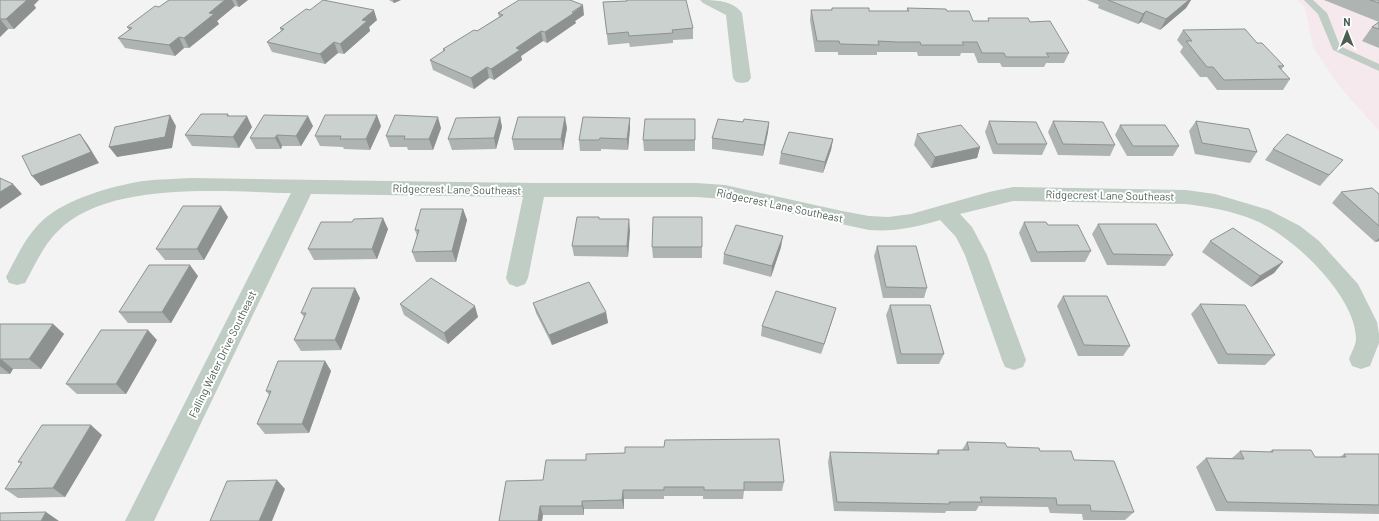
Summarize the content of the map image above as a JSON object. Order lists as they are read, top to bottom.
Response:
{
  "streets": {
    "street": ["Ridgecrest Lane Southeast", "Falling Water Drive Southeast"]
  },
  "crossings": [
    ["Ridgecrest Lane Southeast", "Falling Water Drive Southeast"]
  ],
  "north": "top"
}
